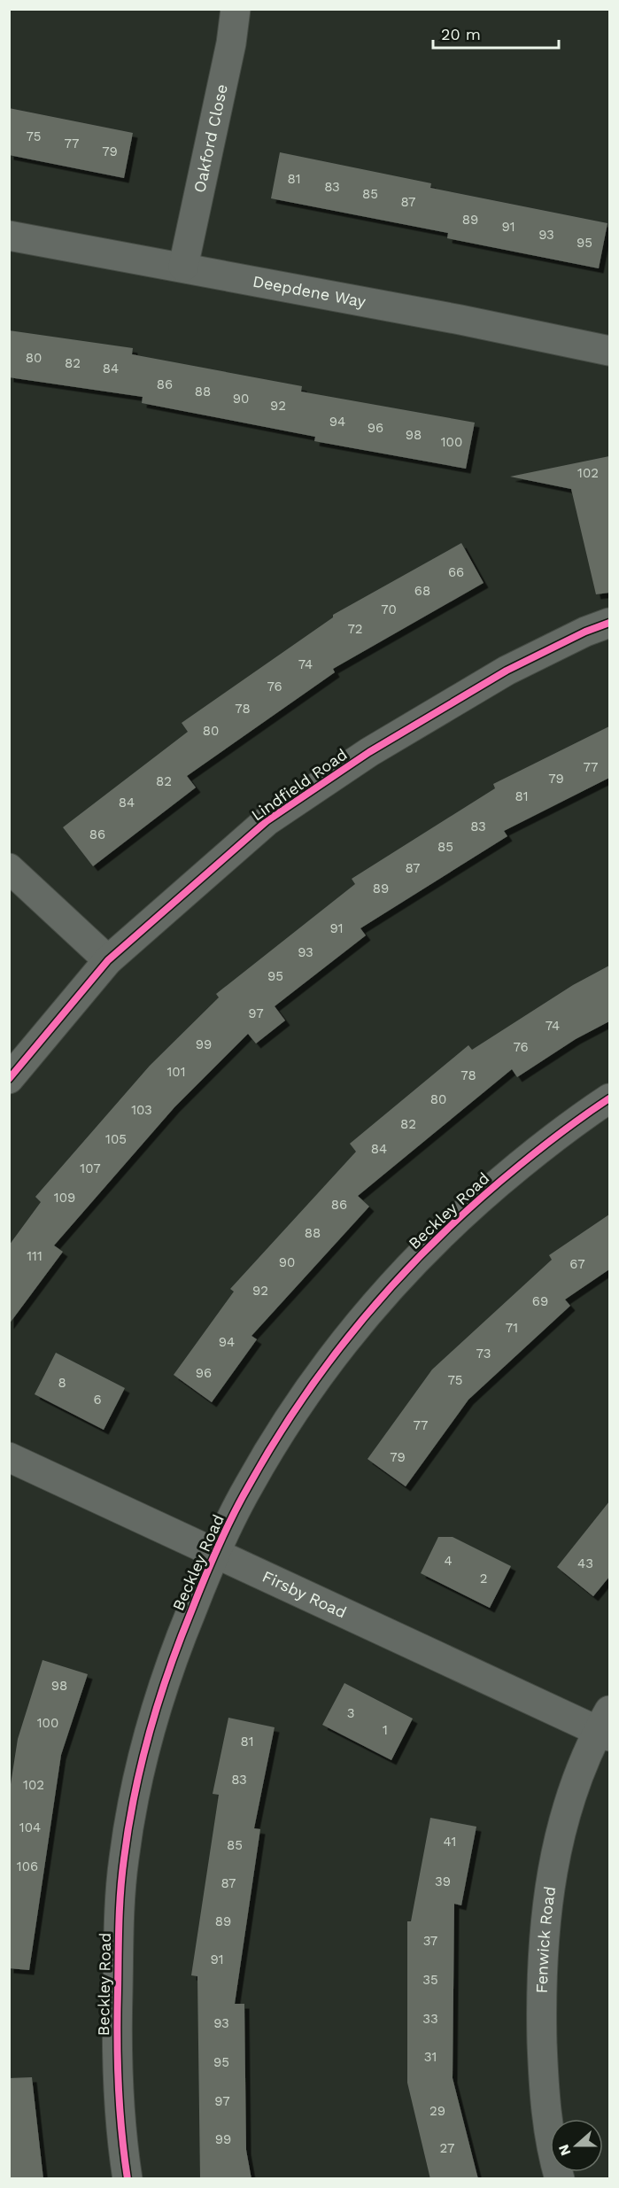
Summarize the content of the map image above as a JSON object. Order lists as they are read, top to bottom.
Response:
{
  "streets": {
    "street": [
      "Oakford Close",
      "Deepdene Way",
      "Lindfield Road",
      "Beckley Road",
      "Firsby Road",
      "Fenwick Road"
    ]
  },
  "crossings": [
    ["Oakford Close", "Deepdene Way"],
    ["Beckley Road", "Firsby Road"],
    ["Firsby Road", "Fenwick Road"]
  ],
  "house_numbers": [
    "75",
    "77",
    "79",
    "81",
    "83",
    "85",
    "87",
    "89",
    "91",
    "93",
    "95",
    "80",
    "82",
    "84",
    "86",
    "88",
    "90",
    "92",
    "94",
    "96",
    "98",
    "100",
    "102",
    "66",
    "68",
    "70",
    "72",
    "74",
    "76",
    "78",
    "80",
    "77",
    "79",
    "82",
    "81",
    "84",
    "83",
    "86",
    "85",
    "87",
    "89",
    "91",
    "93",
    "95",
    "97",
    "74",
    "99",
    "76",
    "101",
    "78",
    "80",
    "103",
    "82",
    "105",
    "84",
    "107",
    "109",
    "86",
    "88",
    "111",
    "90",
    "67",
    "92",
    "69",
    "71",
    "94",
    "73",
    "96",
    "75",
    "8",
    "6",
    "77",
    "79",
    "4",
    "43",
    "2",
    "98",
    "3",
    "100",
    "1",
    "81",
    "83",
    "102",
    "104",
    "41",
    "85",
    "106",
    "39",
    "87",
    "89",
    "37",
    "91",
    "35",
    "33",
    "93",
    "31",
    "95",
    "97",
    "29",
    "99",
    "27"
  ],
  "scale_bar": "20 m",
  "north": "left"
}
